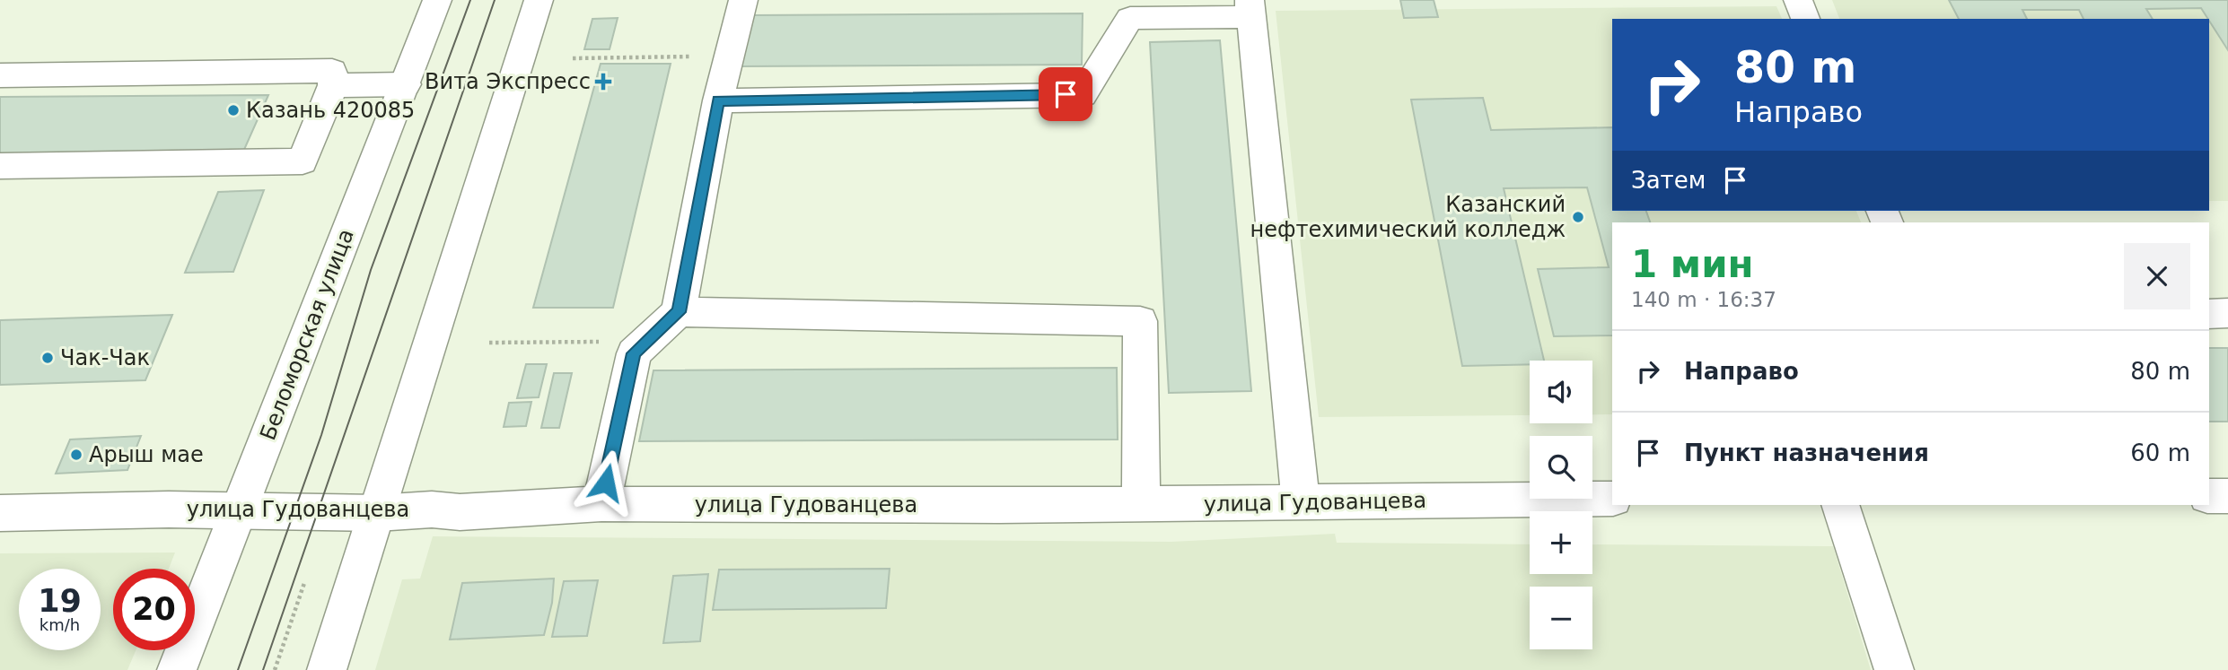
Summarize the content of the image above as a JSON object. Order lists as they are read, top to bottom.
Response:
{
  "streets": {
    "street": ["Беломорская улица", "улица Гудованцева"]
  },
  "crossings": [
    ["Беломорская улица", "улица Гудованцева"]
  ],
  "places": {
    "health": ["Вита Экспресс"],
    "other": [
      "Казань 420085",
      "Казанский нефтехимический колледж",
      "Чак-Чак",
      "Арыш мае"
    ]
  },
  "page": {
    "turn": ["80 m", "Направо"],
    "then": "Затем",
    "heading": ["1 мин", "140 m · 16:37"],
    "list": [
      {
        "name": "Направо",
        "value": "80 m"
      },
      {
        "name": "Пункт назначения",
        "value": "60 m"
      }
    ],
    "map_buttons": ["+", "−"],
    "speed": "19 km/h",
    "limit": "20"
  }
}
